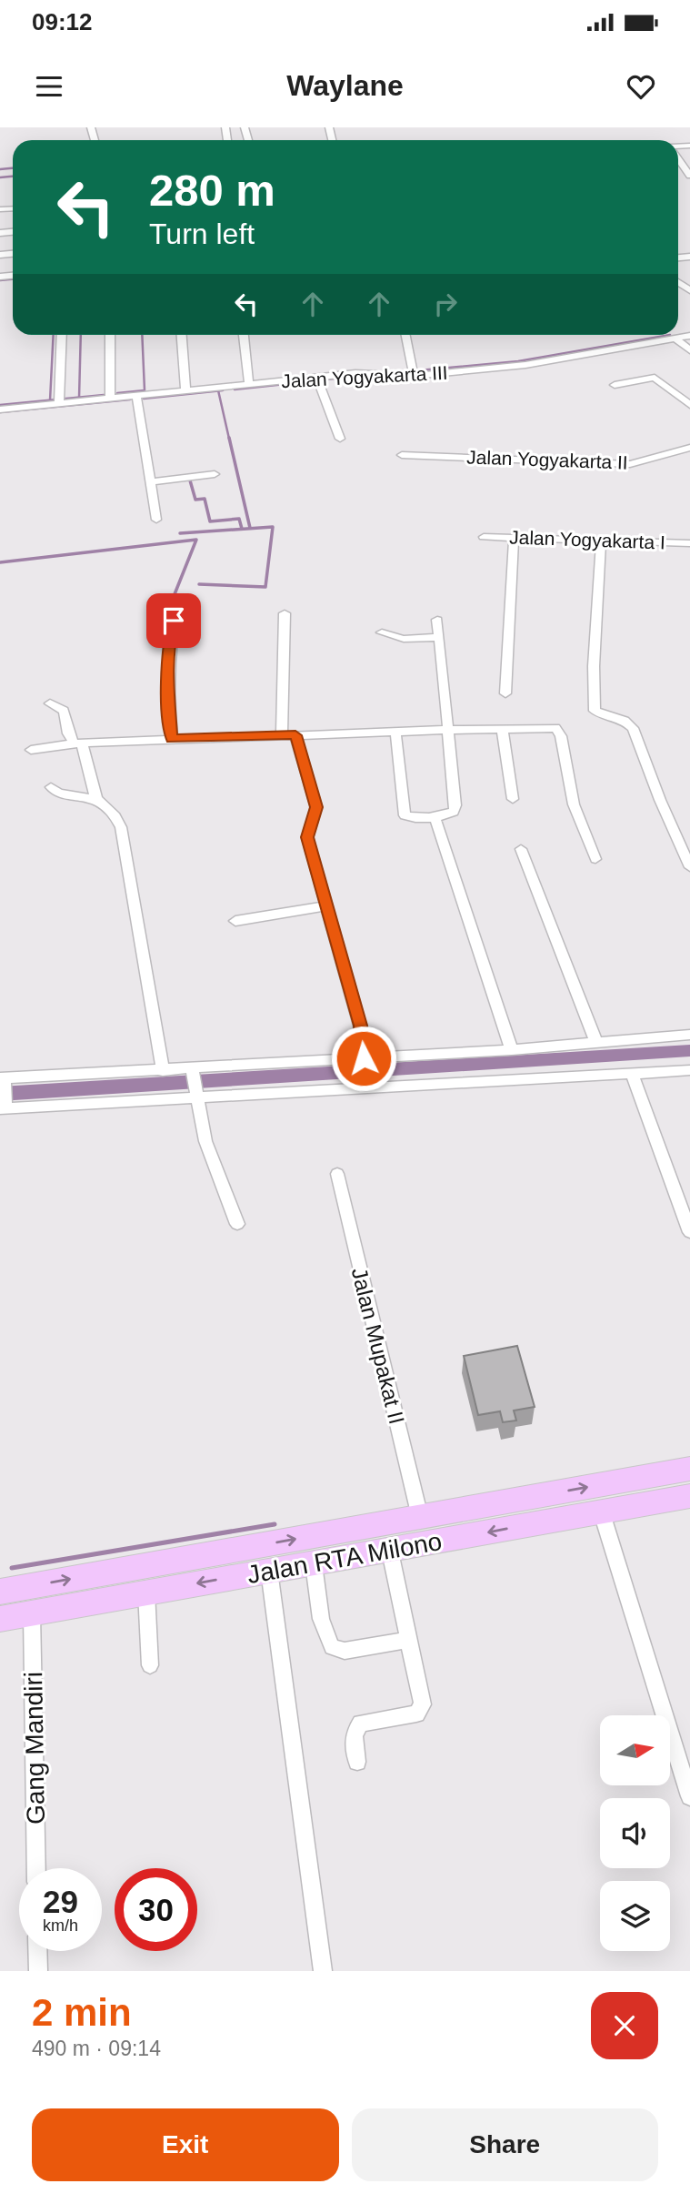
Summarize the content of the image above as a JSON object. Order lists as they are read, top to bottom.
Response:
{
  "streets": {
    "highway": ["Jalan RTA Milono"],
    "street": [
      "Jalan Yogyakarta III",
      "Jalan Yogyakarta II",
      "Jalan Yogyakarta I",
      "Jalan Mupakat II",
      "Gang Mandiri"
    ]
  },
  "crossings": [
    ["Jalan Mupakat II", "Jalan RTA Milono"],
    ["Jalan RTA Milono", "Gang Mandiri"]
  ],
  "north": "right",
  "page": {
    "status": "09:12",
    "header": "Waylane",
    "turn": ["280 m", "Turn left"],
    "speed": "29 km/h",
    "limit": "30",
    "heading": ["2 min", "490 m · 09:14"],
    "buttons": ["Exit", "Share"]
  }
}
